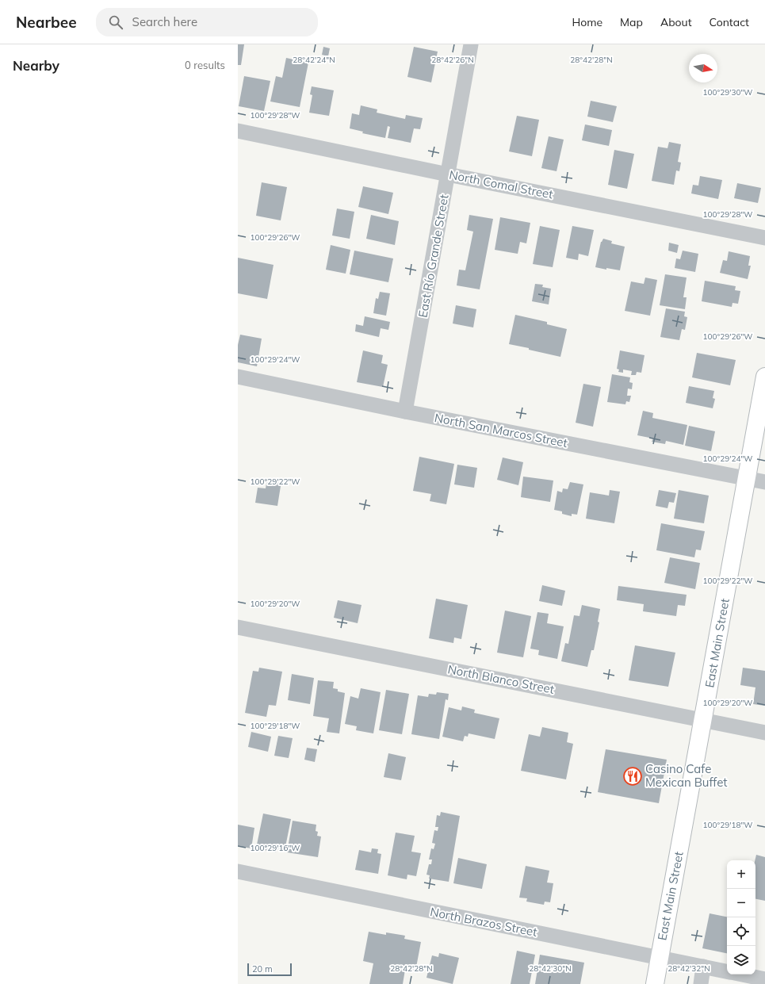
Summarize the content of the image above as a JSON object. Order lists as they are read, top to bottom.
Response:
{
  "streets": {
    "main road": ["East Main Street"],
    "street": [
      "North Comal Street",
      "East Río Grande Street",
      "North San Marcos Street",
      "North Blanco Street",
      "North Brazos Street"
    ]
  },
  "crossings": [
    ["North Comal Street", "East Río Grande Street"],
    ["East Río Grande Street", "North San Marcos Street"],
    ["North San Marcos Street", "East Main Street"],
    ["East Main Street", "North Blanco Street"],
    ["East Main Street", "North Brazos Street"]
  ],
  "places": {
    "restaurant": ["Casino Cafe Mexican Buffet"]
  },
  "scale_bar": "20 m",
  "north": "right",
  "page": {
    "header": "Nearbee",
    "search": "Search here",
    "nav": [
      "Home",
      "Map",
      "About",
      "Contact"
    ],
    "heading": ["Nearby", "0 results"],
    "map_buttons": ["+", "−"],
    "scale": "20 m"
  },
  "coordinates": [
    "28°42'24\"N",
    "28°42'26\"N",
    "28°42'28\"N",
    "100°29'30\"W",
    "100°29'28\"W",
    "100°29'26\"W",
    "100°29'24\"W",
    "100°29'22\"W",
    "100°29'20\"W",
    "100°29'18\"W",
    "100°29'16\"W",
    "28°42'30\"N",
    "28°42'32\"N"
  ]
}
